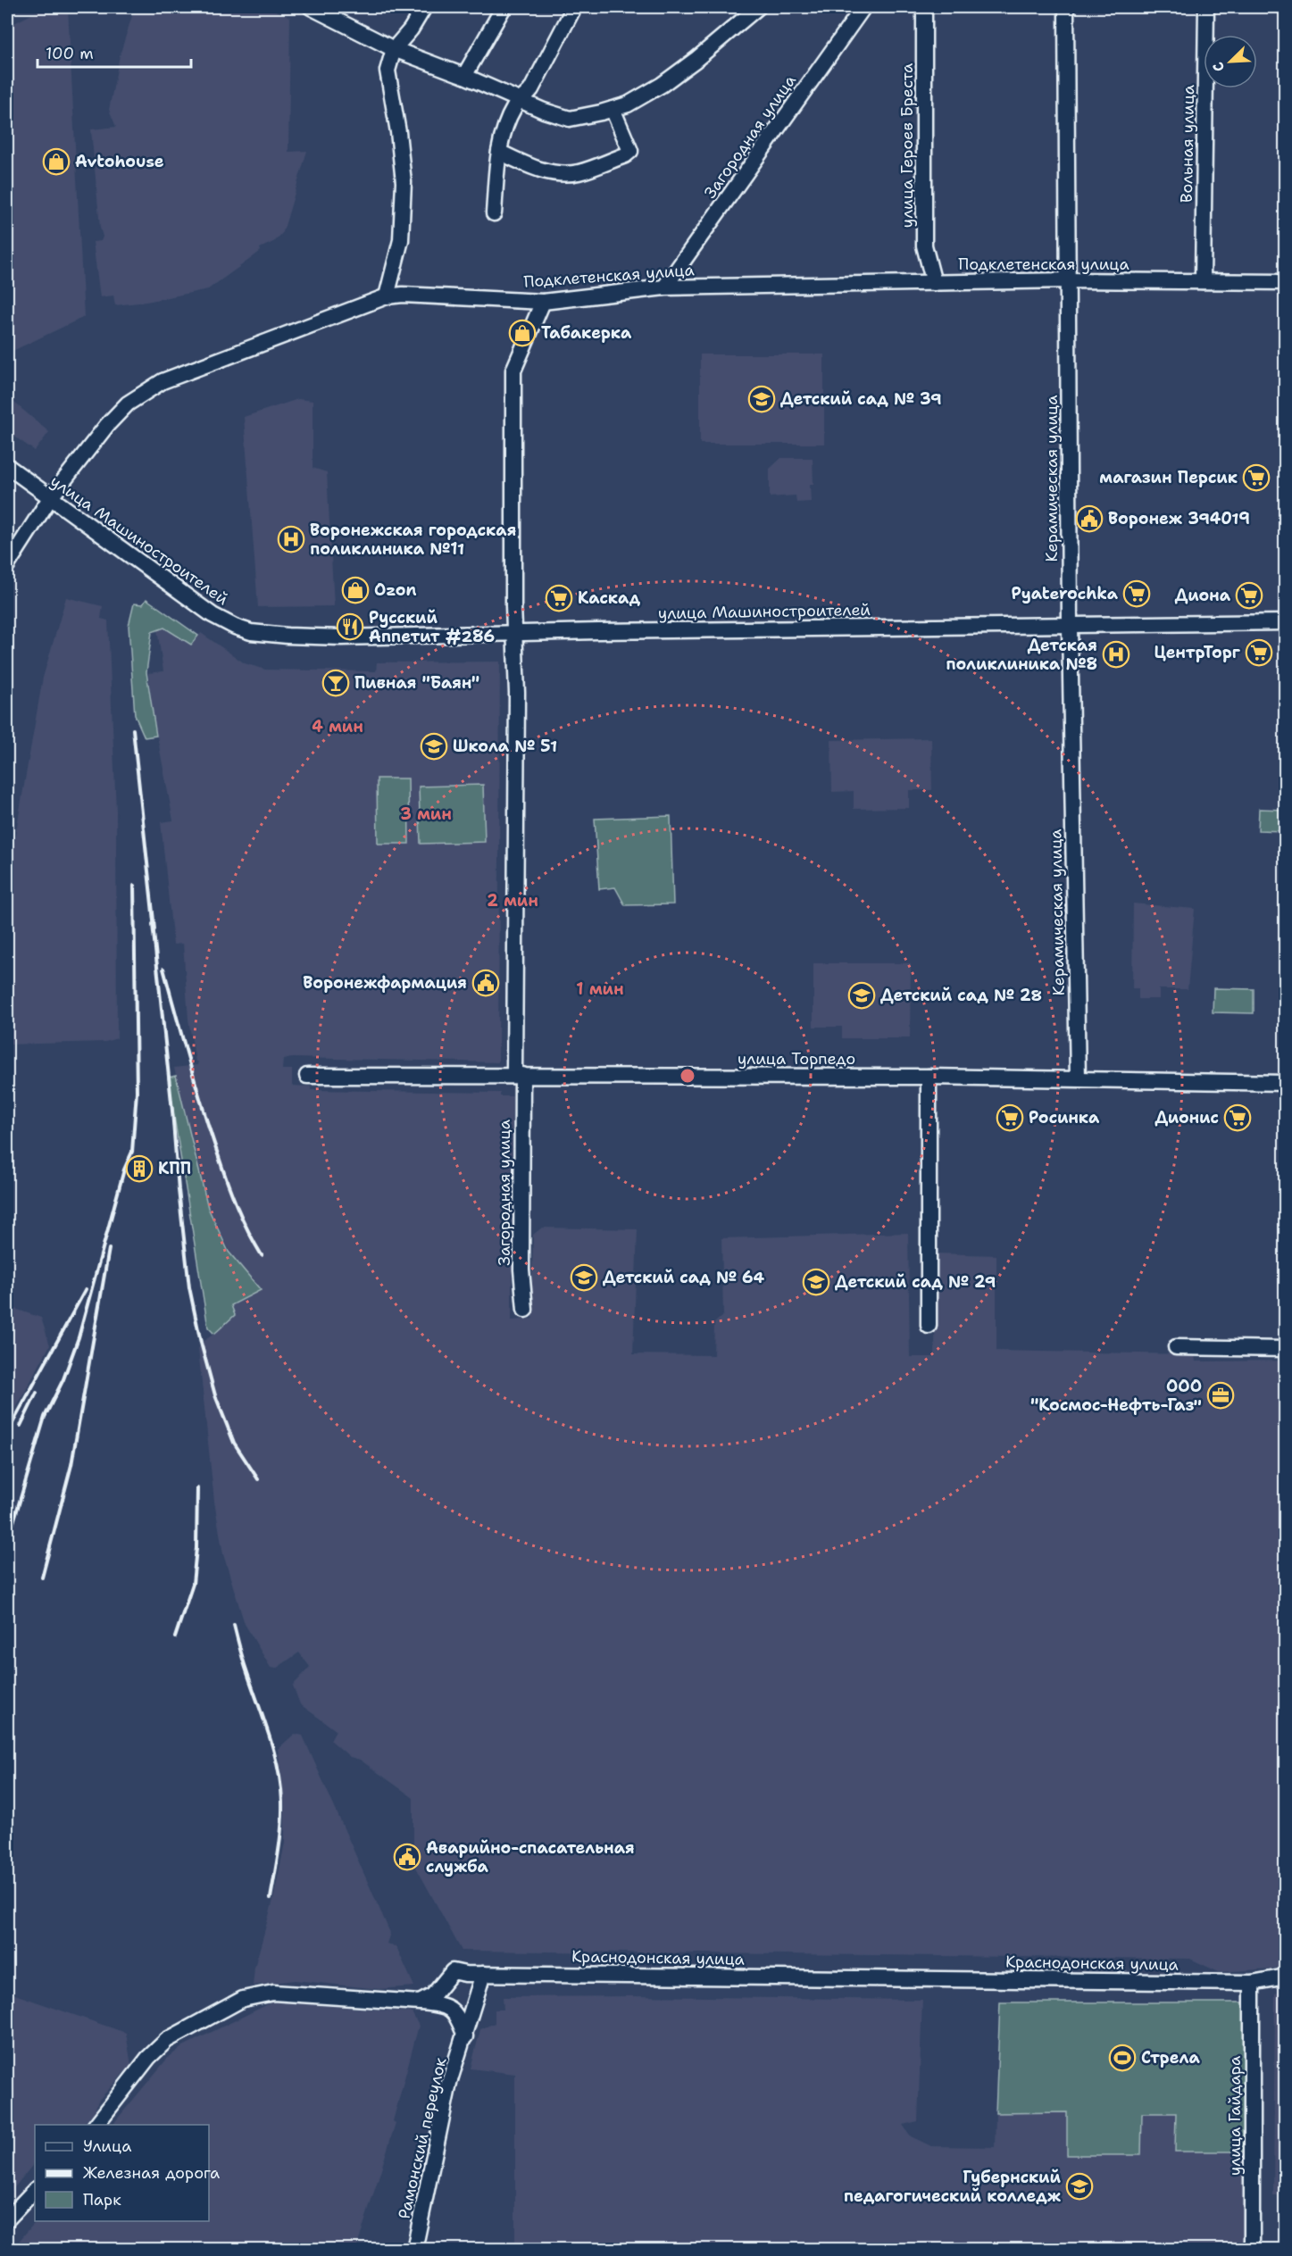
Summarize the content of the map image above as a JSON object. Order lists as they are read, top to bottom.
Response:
{
  "streets": {
    "street": [
      "Загородная улица",
      "Вольная улица",
      "улица Героев Бреста",
      "Подклетенская улица",
      "Керамическая улица",
      "улица Машиностроителей",
      "улица Торпедо",
      "Краснодонская улица",
      "улица Гайдара",
      "Рамонский переулок"
    ]
  },
  "crossings": [
    ["Загородная улица", "Подклетенская улица"],
    ["Загородная улица", "улица Машиностроителей"],
    ["Загородная улица", "улица Торпедо"],
    ["Вольная улица", "Подклетенская улица"],
    ["улица Героев Бреста", "Подклетенская улица"],
    ["Подклетенская улица", "Керамическая улица"],
    ["Подклетенская улица", "улица Машиностроителей"],
    ["Керамическая улица", "улица Машиностроителей"],
    ["Керамическая улица", "улица Торпедо"],
    ["Краснодонская улица", "улица Гайдара"],
    ["Краснодонская улица", "Рамонский переулок"]
  ],
  "places": {
    "shop": ["Avtohouse", "Табакерка", "Ozon"],
    "school or university": [
      "Детский сад № 39",
      "Школа № 51",
      "Детский сад № 28",
      "Детский сад № 64",
      "Детский сад № 29",
      "Губернский педагогический колледж"
    ],
    "supermarket": [
      "магазин Персик",
      "Pyaterochka",
      "Диона",
      "Каскад",
      "ЦентрТорг",
      "Росинка",
      "Дионис"
    ],
    "public building": ["Воронеж 394019", "Воронежфармация", "Аварийно-спасательная служба"],
    "hospital": ["Воронежская городская поликлиника №11", "Детская поликлиника №8"],
    "restaurant": ["Русский Аппетит #286"],
    "bar": ["Пивная \"Баян\""],
    "building": ["КПП"],
    "office": ["ООО \"Космос-Нефть-Газ\""],
    "sports": ["Стрела"]
  },
  "legend": ["Улица", "Железная дорога", "Парк"],
  "scale_bar": "100 m",
  "north": "bottom left",
  "rings": [
    "4 мин",
    "3 мин",
    "2 мин",
    "1 мин"
  ]
}
